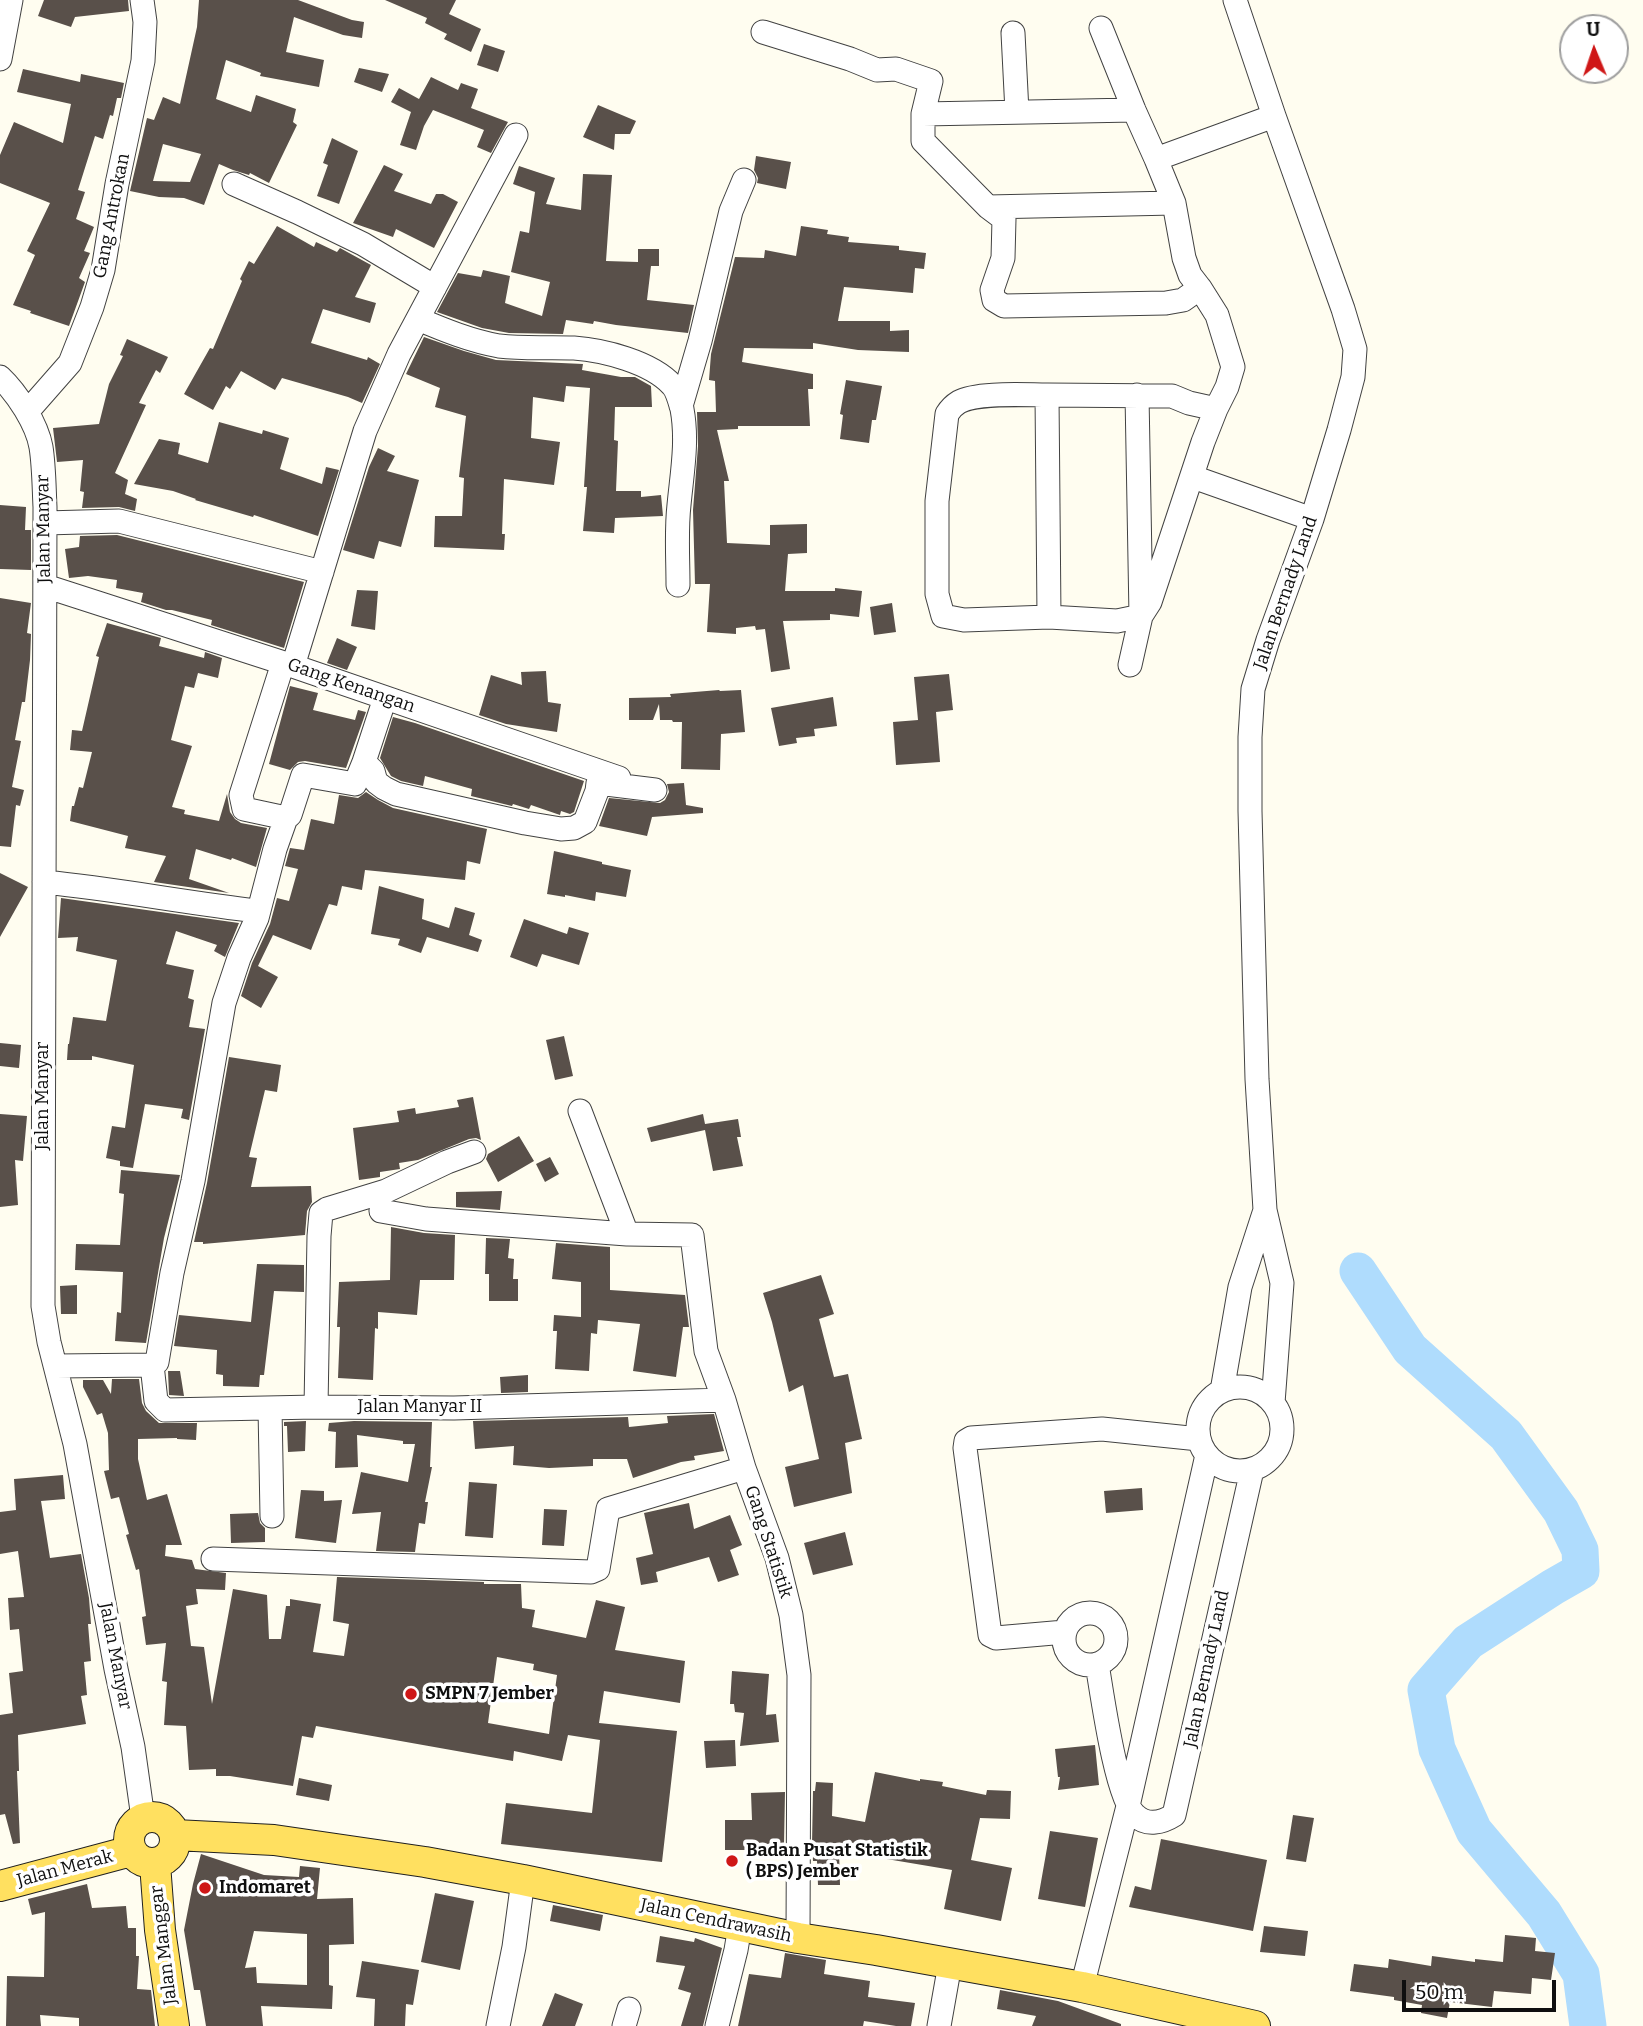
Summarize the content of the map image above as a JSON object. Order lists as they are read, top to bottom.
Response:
{
  "streets": {
    "main road": ["Jalan Merak", "Jalan Cendrawasih", "Jalan Manggar"],
    "street": [
      "Gang Antrokan",
      "Jalan Manyar",
      "Jalan Bernady Land",
      "Gang Kenangan",
      "Jalan Manyar II",
      "Gang Statistik"
    ]
  },
  "crossings": [
    ["Gang Antrokan", "Jalan Manyar"],
    ["Jalan Manyar", "Gang Kenangan"],
    ["Jalan Manyar", "Jalan Merak"],
    ["Jalan Manyar", "Jalan Cendrawasih"],
    ["Jalan Manyar", "Jalan Manggar"],
    ["Jalan Manyar II", "Gang Statistik"],
    ["Gang Statistik", "Jalan Cendrawasih"],
    ["Jalan Merak", "Jalan Cendrawasih"],
    ["Jalan Merak", "Jalan Manggar"],
    ["Jalan Cendrawasih", "Jalan Manggar"]
  ],
  "places": ["SMPN 7 Jember", "Badan Pusat Statistik ( BPS) Jember", "Indomaret"],
  "scale_bar": "50 m",
  "north": "top"
}
